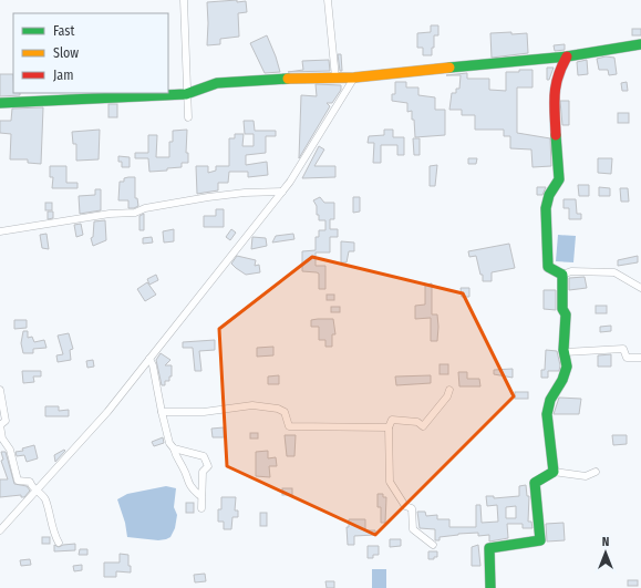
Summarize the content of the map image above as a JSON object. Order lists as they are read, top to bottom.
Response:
{
  "legend": ["Fast", "Slow", "Jam"],
  "north": "top"
}
